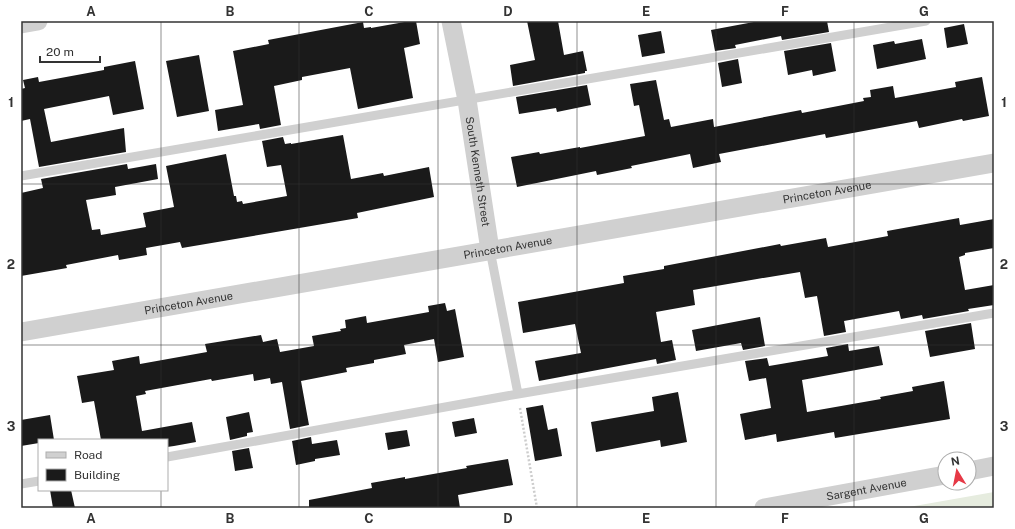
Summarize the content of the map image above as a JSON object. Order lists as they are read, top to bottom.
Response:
{
  "streets": {
    "street": ["South Kenneth Street", "Princeton Avenue", "Sargent Avenue"]
  },
  "crossings": [
    ["South Kenneth Street", "Princeton Avenue"]
  ],
  "legend": ["Road", "Building"],
  "scale_bar": "20 m",
  "north": "top",
  "grid": {
    "columns": [
      "A",
      "B",
      "C",
      "D",
      "E",
      "F",
      "G"
    ],
    "rows": ["1", "2", "3"]
  }
}
